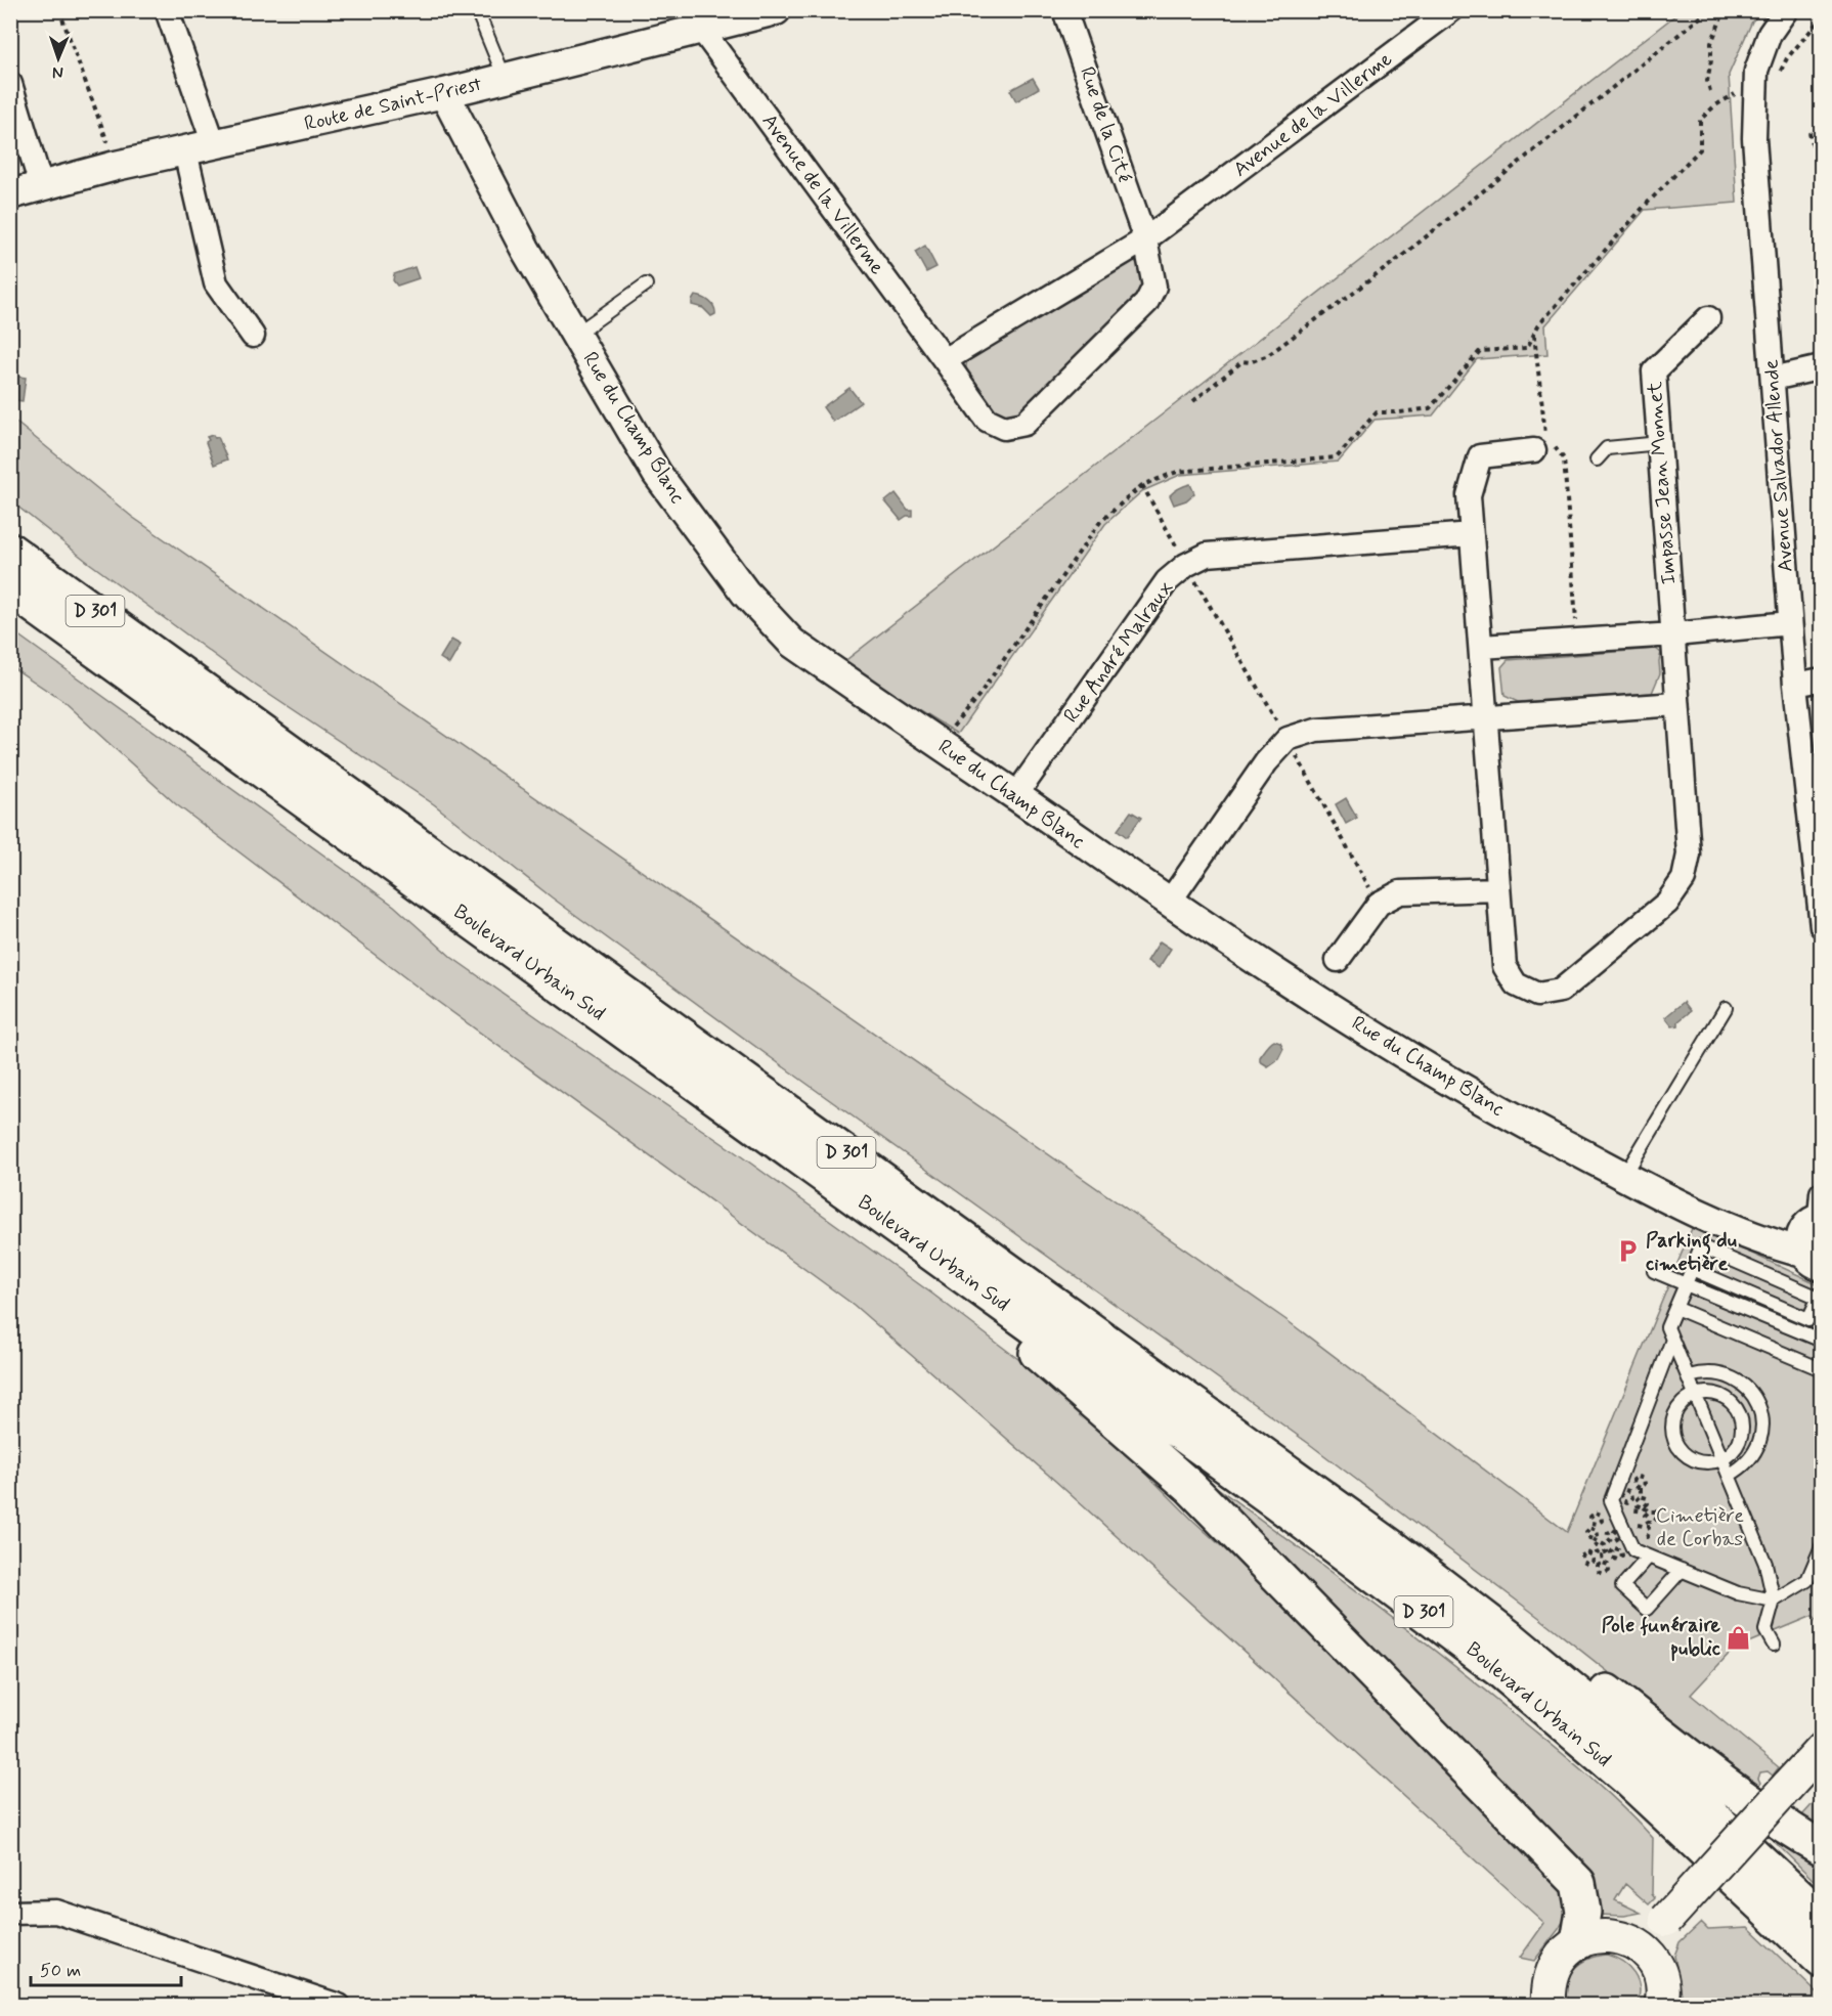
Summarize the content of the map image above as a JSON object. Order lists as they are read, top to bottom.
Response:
{
  "streets": {
    "highway": ["D 301", "Boulevard Urbain Sud"],
    "street": [
      "Route de Saint-Priest",
      "Avenue de la Villerme",
      "Rue de la Cité",
      "Rue du Champ Blanc",
      "Avenue Salvador Allende",
      "Impasse Jean Monnet",
      "Rue André Malraux"
    ]
  },
  "crossings": [
    ["Route de Saint-Priest", "Avenue de la Villerme"],
    ["Route de Saint-Priest", "Rue du Champ Blanc"],
    ["Avenue de la Villerme", "Rue de la Cité"],
    ["Rue du Champ Blanc", "Rue André Malraux"]
  ],
  "parks": ["Cimetière de Corbas"],
  "places": {
    "parking": ["Parking du cimetière"],
    "shop": ["Pole funéraire public"]
  },
  "scale_bar": "50 m",
  "north": "bottom"
}
